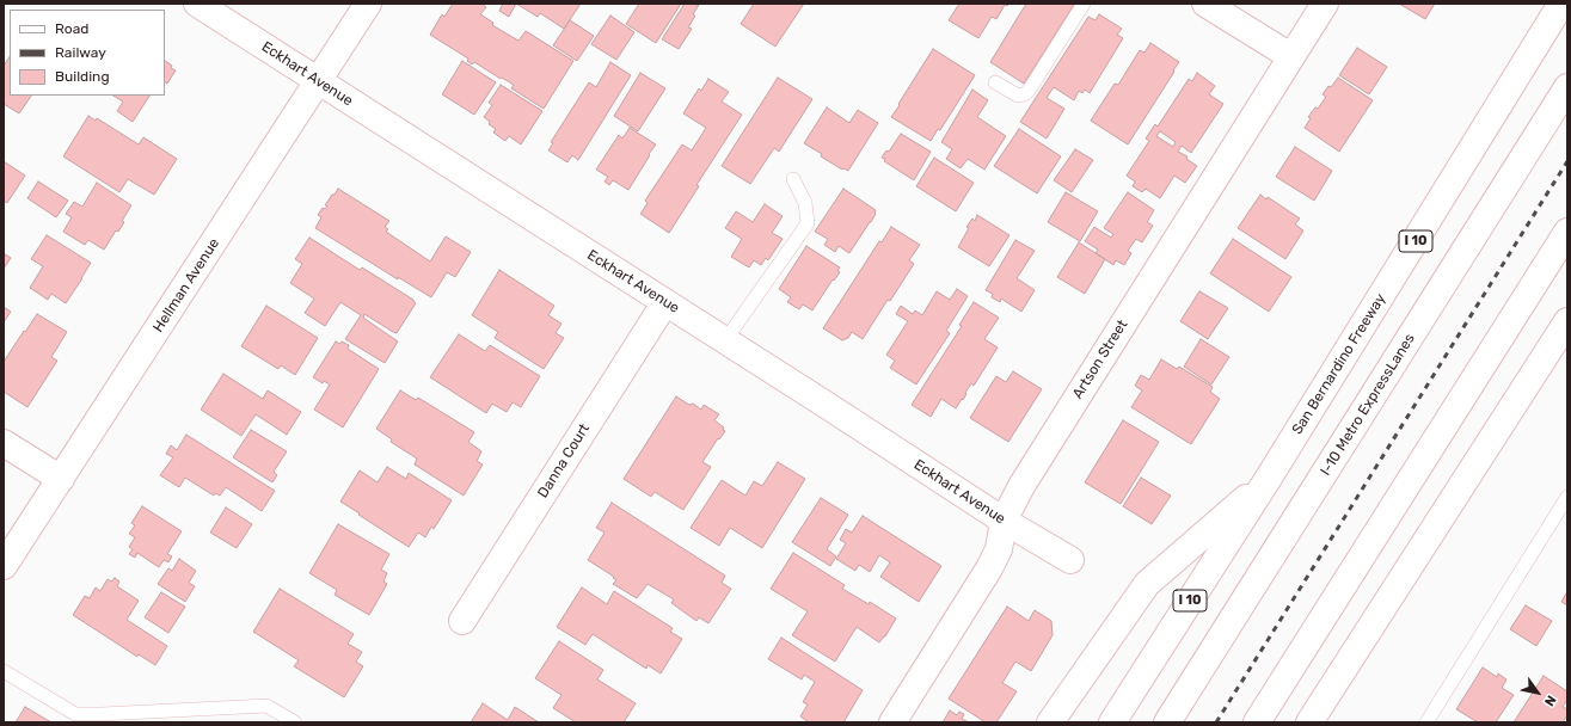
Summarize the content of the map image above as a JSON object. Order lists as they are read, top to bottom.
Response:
{
  "streets": {
    "main road": [
      "Eckhart Avenue",
      "I 10",
      "Hellman Avenue",
      "Artson Street",
      "San Bernardino Freeway",
      "I-10 Metro ExpressLanes",
      "Danna Court"
    ]
  },
  "crossings": [
    ["Eckhart Avenue", "Hellman Avenue"],
    ["Eckhart Avenue", "Artson Street"],
    ["Eckhart Avenue", "Danna Court"]
  ],
  "legend": ["Road", "Railway", "Building"],
  "north": "bottom right"
}
